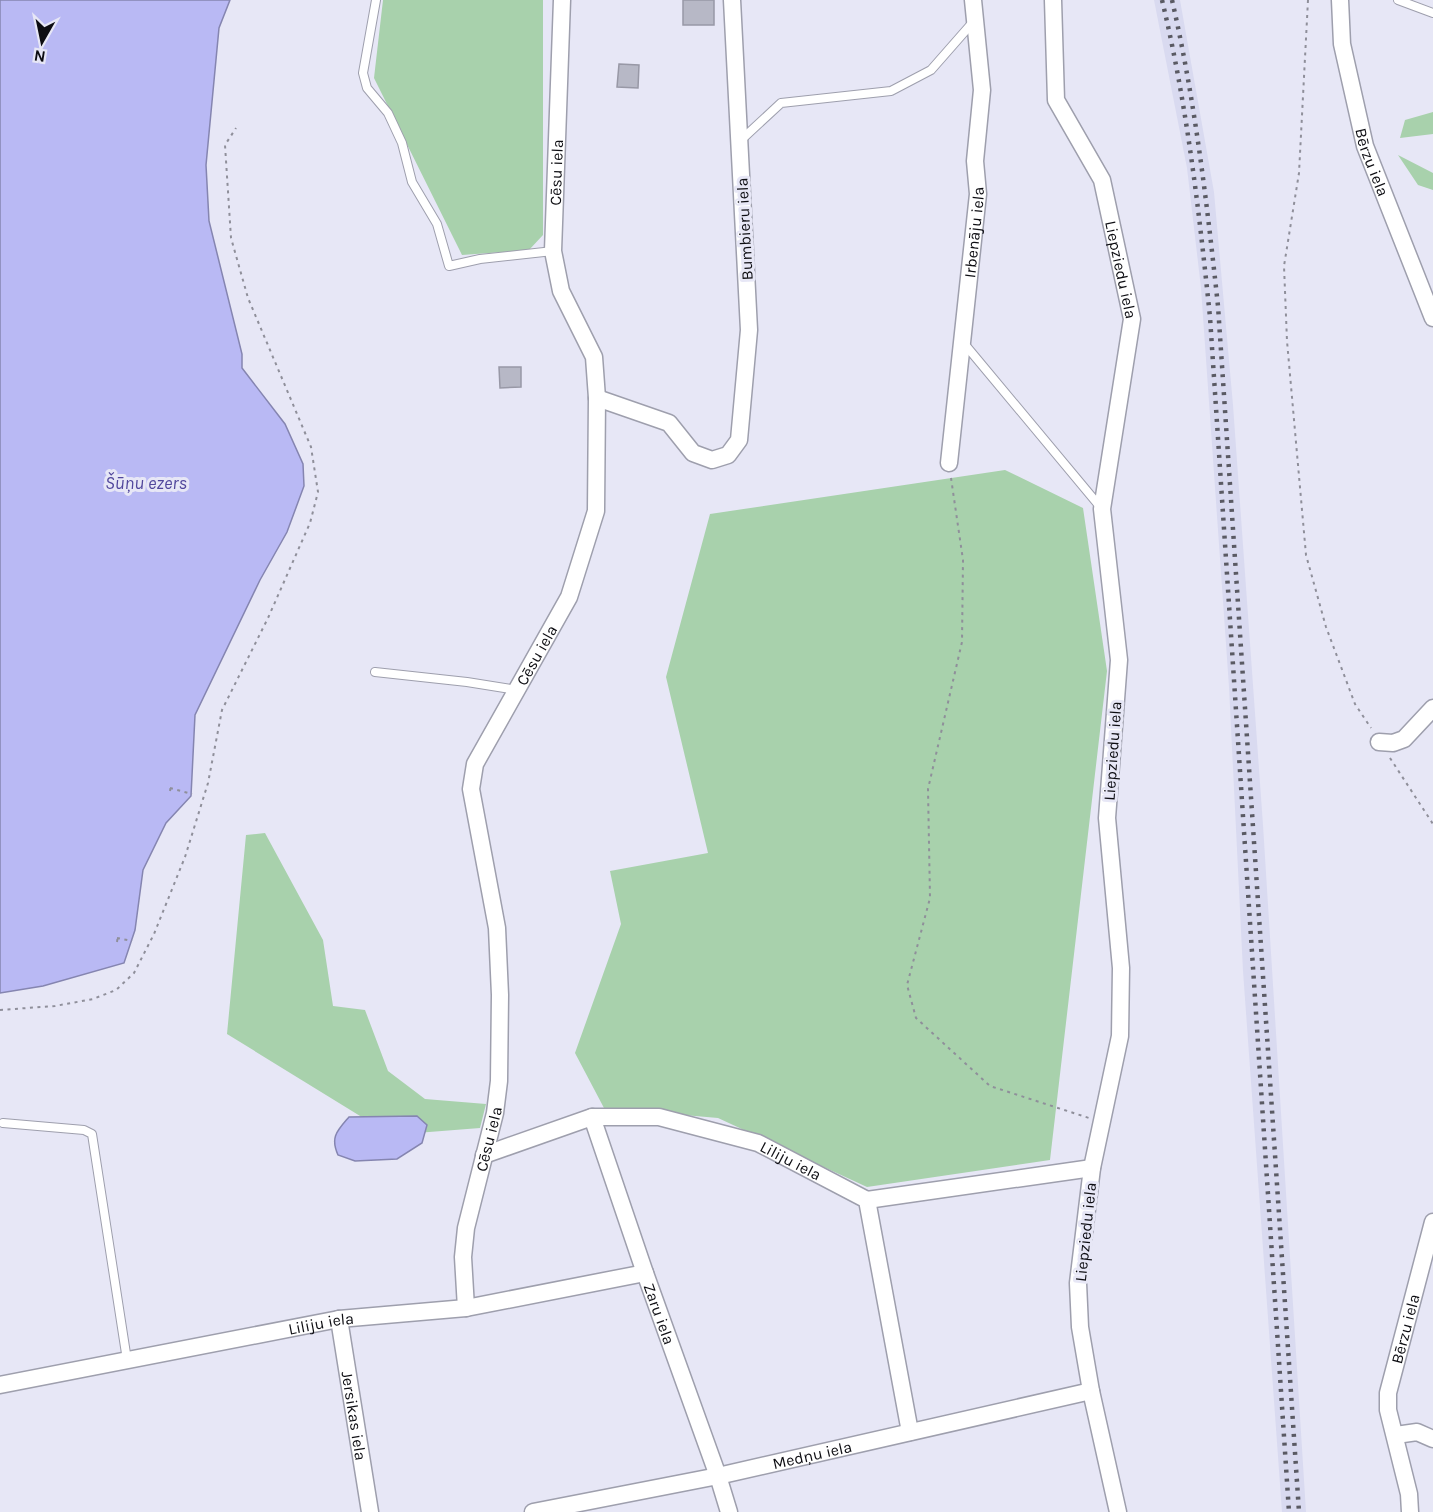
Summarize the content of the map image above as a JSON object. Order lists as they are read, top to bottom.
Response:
{
  "streets": {
    "street": [
      "Bērzu iela",
      "Cēsu iela",
      "Bumbieru iela",
      "Irbenāju iela",
      "Liepziedu iela",
      "Liliju iela",
      "Zaru iela",
      "Jersikas iela",
      "Medņu iela"
    ]
  },
  "crossings": [
    ["Cēsu iela", "Bumbieru iela"],
    ["Cēsu iela", "Liliju iela"],
    ["Liepziedu iela", "Medņu iela"],
    ["Liliju iela", "Zaru iela"],
    ["Liliju iela", "Jersikas iela"],
    ["Zaru iela", "Medņu iela"]
  ],
  "water": ["Šūņu ezers"],
  "north": "bottom"
}
